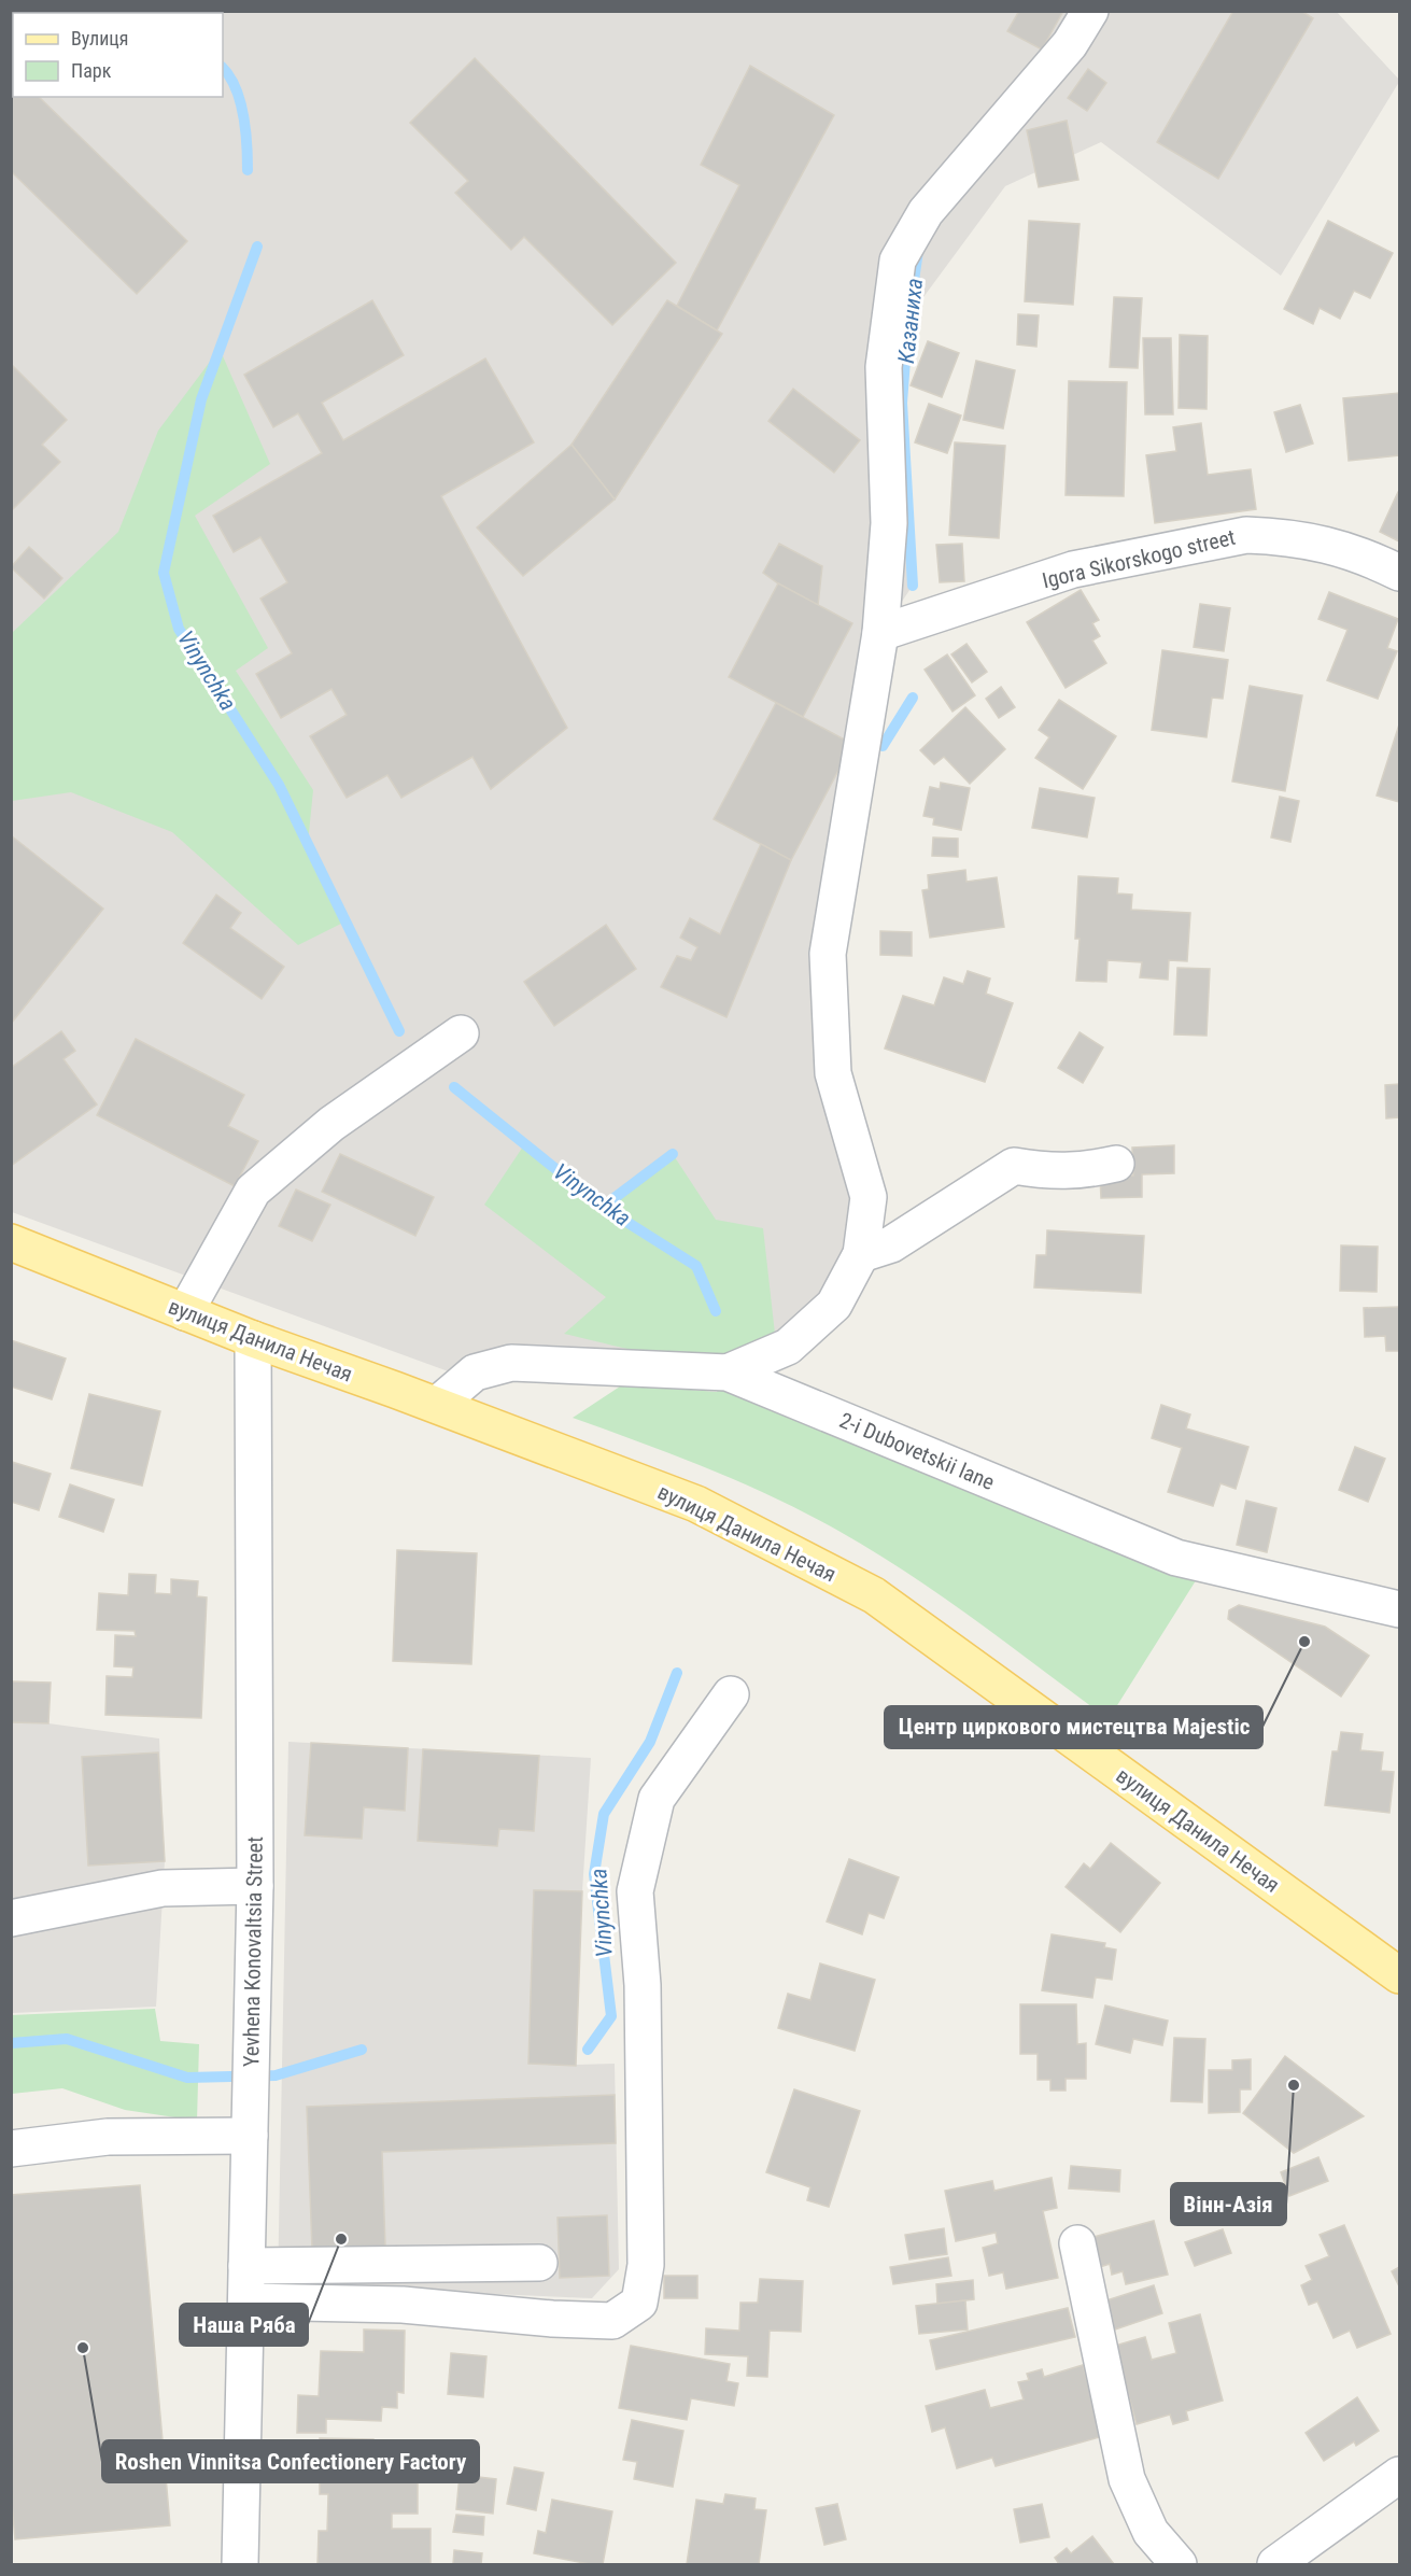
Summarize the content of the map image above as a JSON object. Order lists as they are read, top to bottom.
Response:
{
  "streets": {
    "main road": ["вулиця Данила Нечая"],
    "street": ["Igora Sikorskogo street", "2-i Dubovetskii lane", "Yevhena Konovaltsia Street"]
  },
  "crossings": [
    ["вулиця Данила Нечая", "2-i Dubovetskii lane"],
    ["вулиця Данила Нечая", "Yevhena Konovaltsia Street"]
  ],
  "water": ["Казаниха", "Vinynchka"],
  "places": [
    "Центр циркового мистецтва Majestic",
    "Вінн-Азія",
    "Наша Ряба",
    "Roshen Vinnitsa Confectionery Factory"
  ],
  "legend": ["Вулиця", "Парк"]
}
